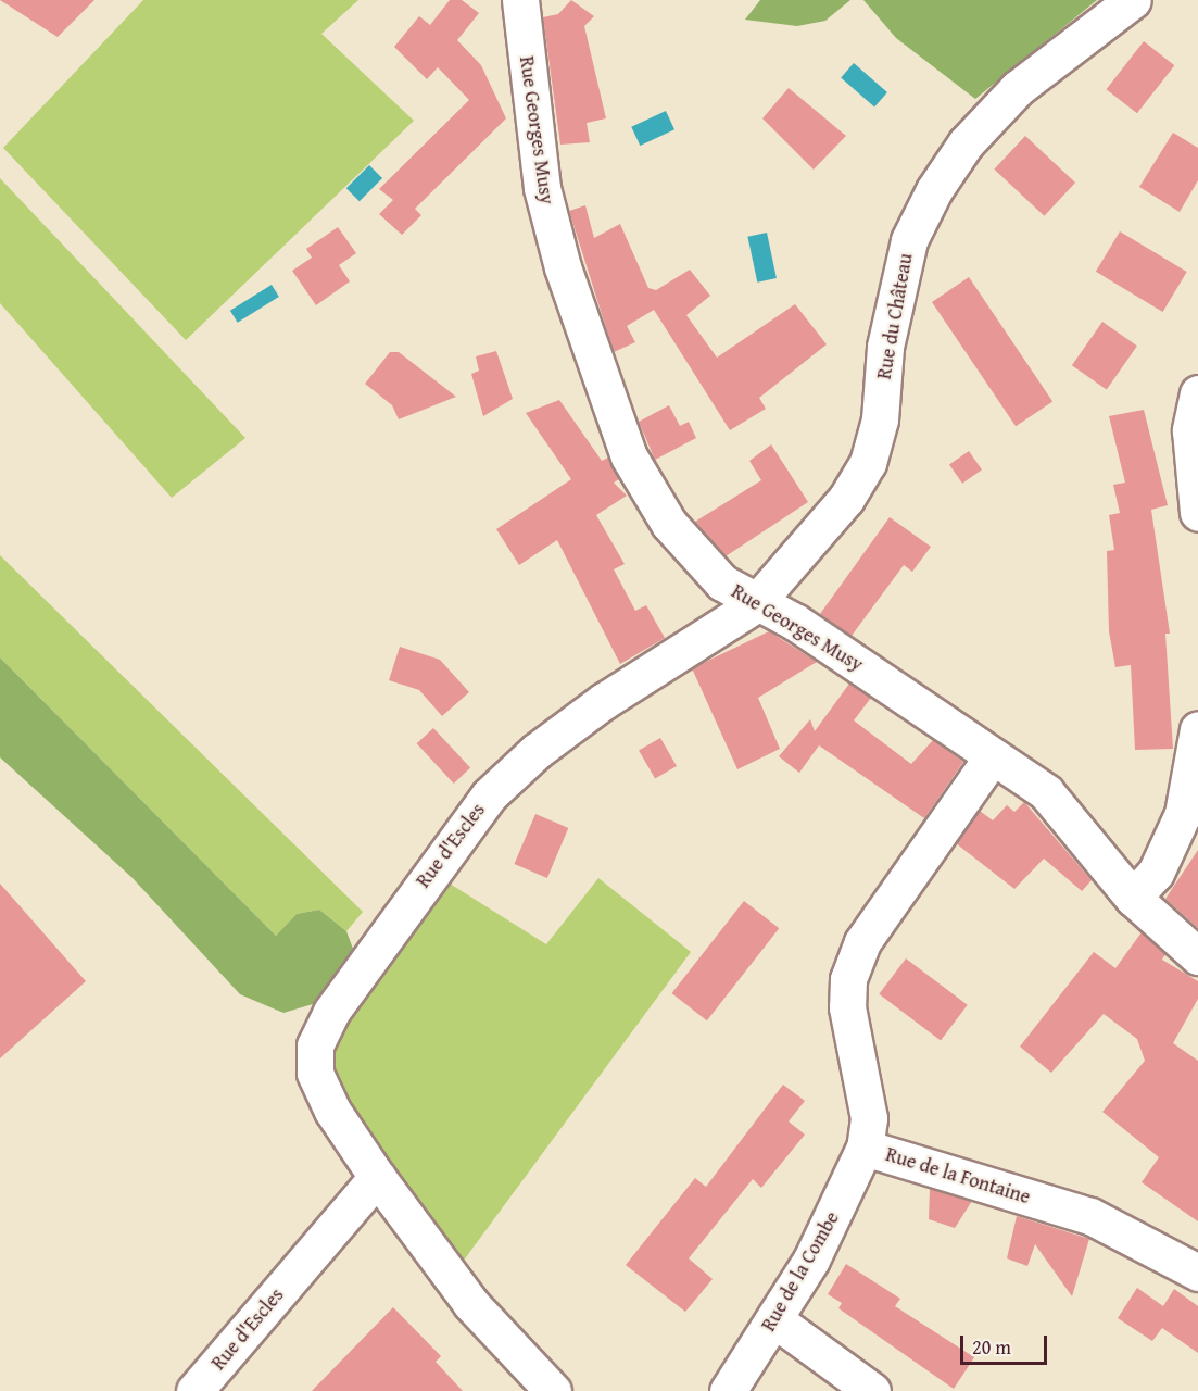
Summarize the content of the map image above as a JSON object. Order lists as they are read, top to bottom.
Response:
{
  "streets": {
    "street": [
      "Rue Georges Musy",
      "Rue du Château",
      "Rue d'Escles",
      "Rue de la Fontaine",
      "Rue de la Combe"
    ]
  },
  "crossings": [
    ["Rue Georges Musy", "Rue du Château"],
    ["Rue Georges Musy", "Rue d'Escles"],
    ["Rue Georges Musy", "Rue de la Fontaine"],
    ["Rue du Château", "Rue d'Escles"],
    ["Rue de la Fontaine", "Rue de la Combe"]
  ],
  "scale_bar": "20 m"
}
